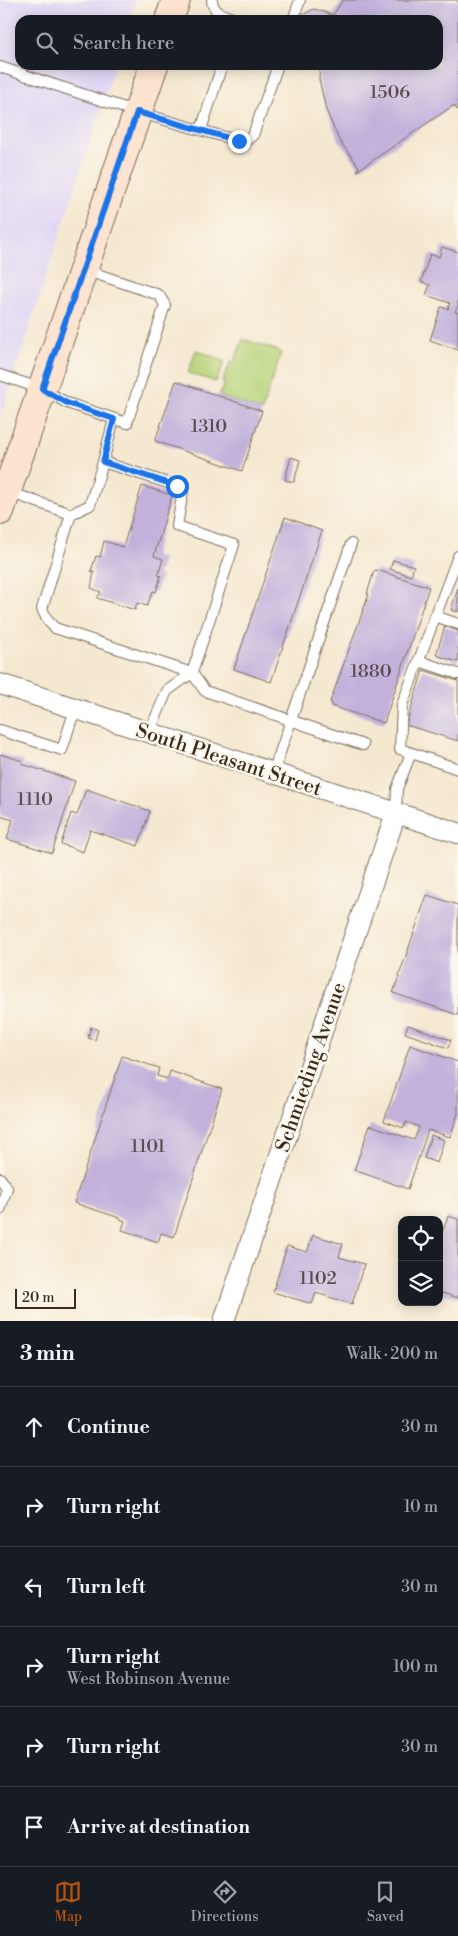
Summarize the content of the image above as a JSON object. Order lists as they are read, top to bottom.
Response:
{
  "streets": {
    "street": ["South Pleasant Street", "Schmieding Avenue"]
  },
  "crossings": [
    ["South Pleasant Street", "Schmieding Avenue"]
  ],
  "house_numbers": [
    "1506",
    "1310",
    "1880",
    "1110",
    "1101",
    "1102"
  ],
  "scale_bar": "20 m",
  "page": {
    "search": "Search here",
    "scale": "20 m",
    "heading": ["3 min", "Walk · 200 m"],
    "list": [
      ["Continue", "30 m"],
      ["Turn right", "10 m"],
      ["Turn left", "30 m"],
      ["Turn right", "West Robinson Avenue", "100 m"],
      ["Turn right", "30 m"],
      "Arrive at destination"
    ],
    "nav": ["Map", "Directions", "Saved"]
  }
}
